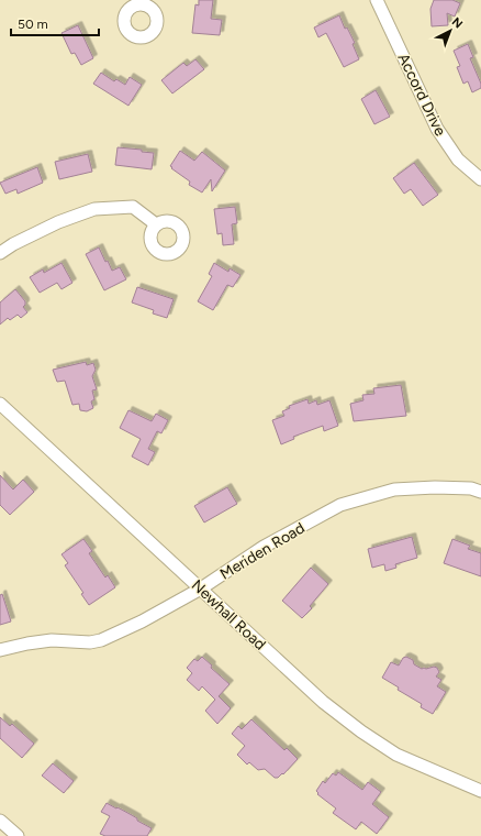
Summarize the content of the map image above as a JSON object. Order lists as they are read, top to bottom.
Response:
{
  "streets": {
    "street": ["Accord Drive", "Meriden Road", "Newhall Road"]
  },
  "crossings": [
    ["Meriden Road", "Newhall Road"]
  ],
  "scale_bar": "50 m",
  "north": "top right"
}
